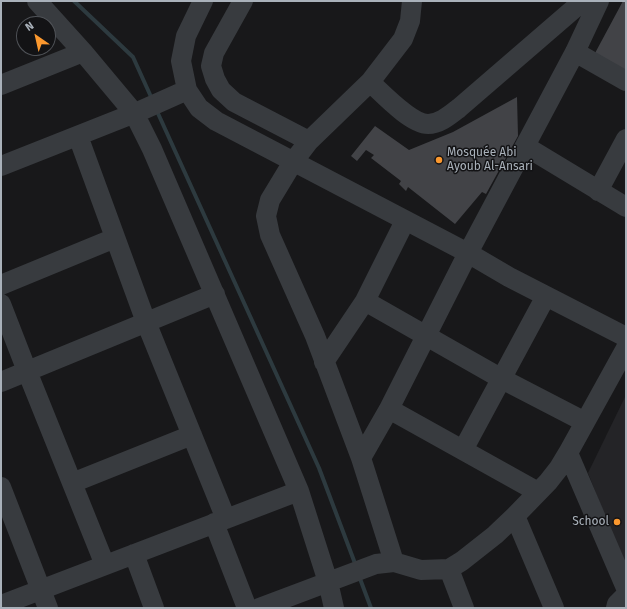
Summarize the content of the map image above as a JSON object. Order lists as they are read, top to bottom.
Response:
{
  "places": ["Mosquée Abi Ayoub Al-Ansari", "School"],
  "north": "top left"
}
